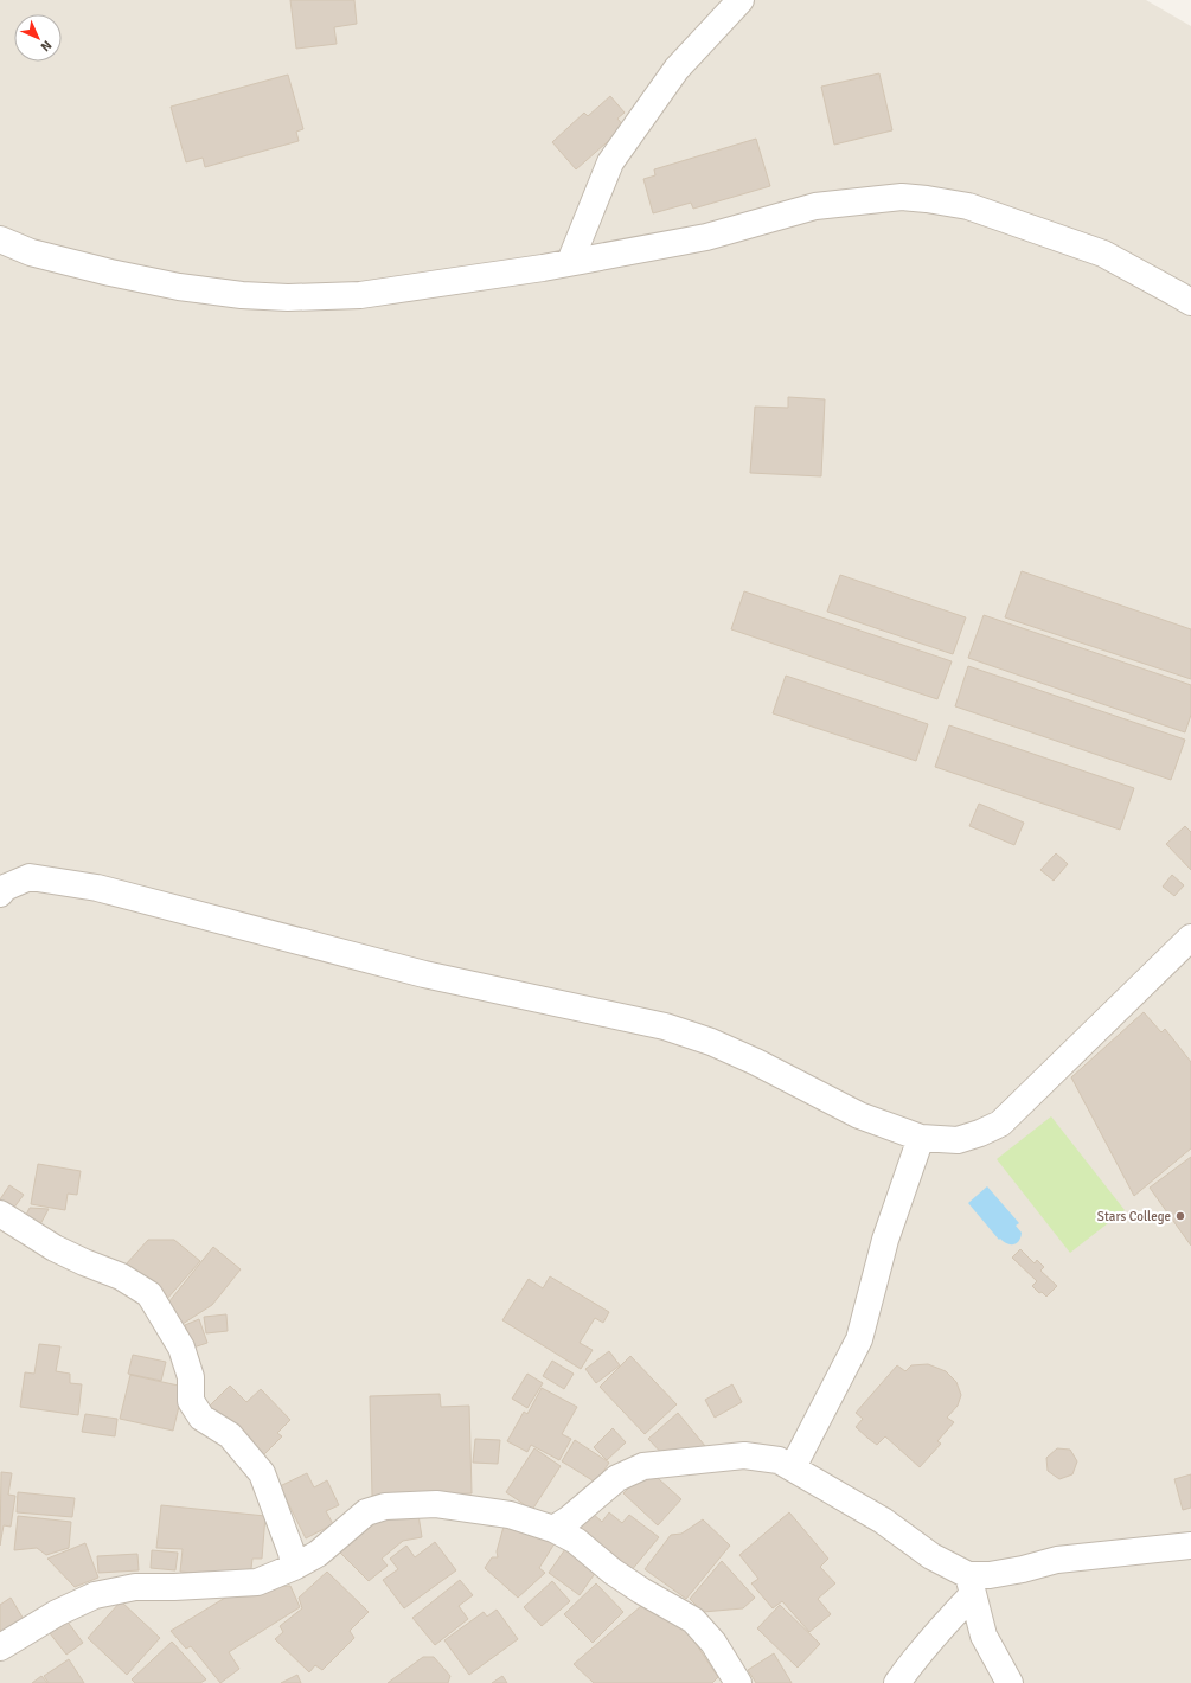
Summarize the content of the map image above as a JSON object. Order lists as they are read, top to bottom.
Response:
{
  "places": ["Stars College"],
  "north": "bottom right"
}
